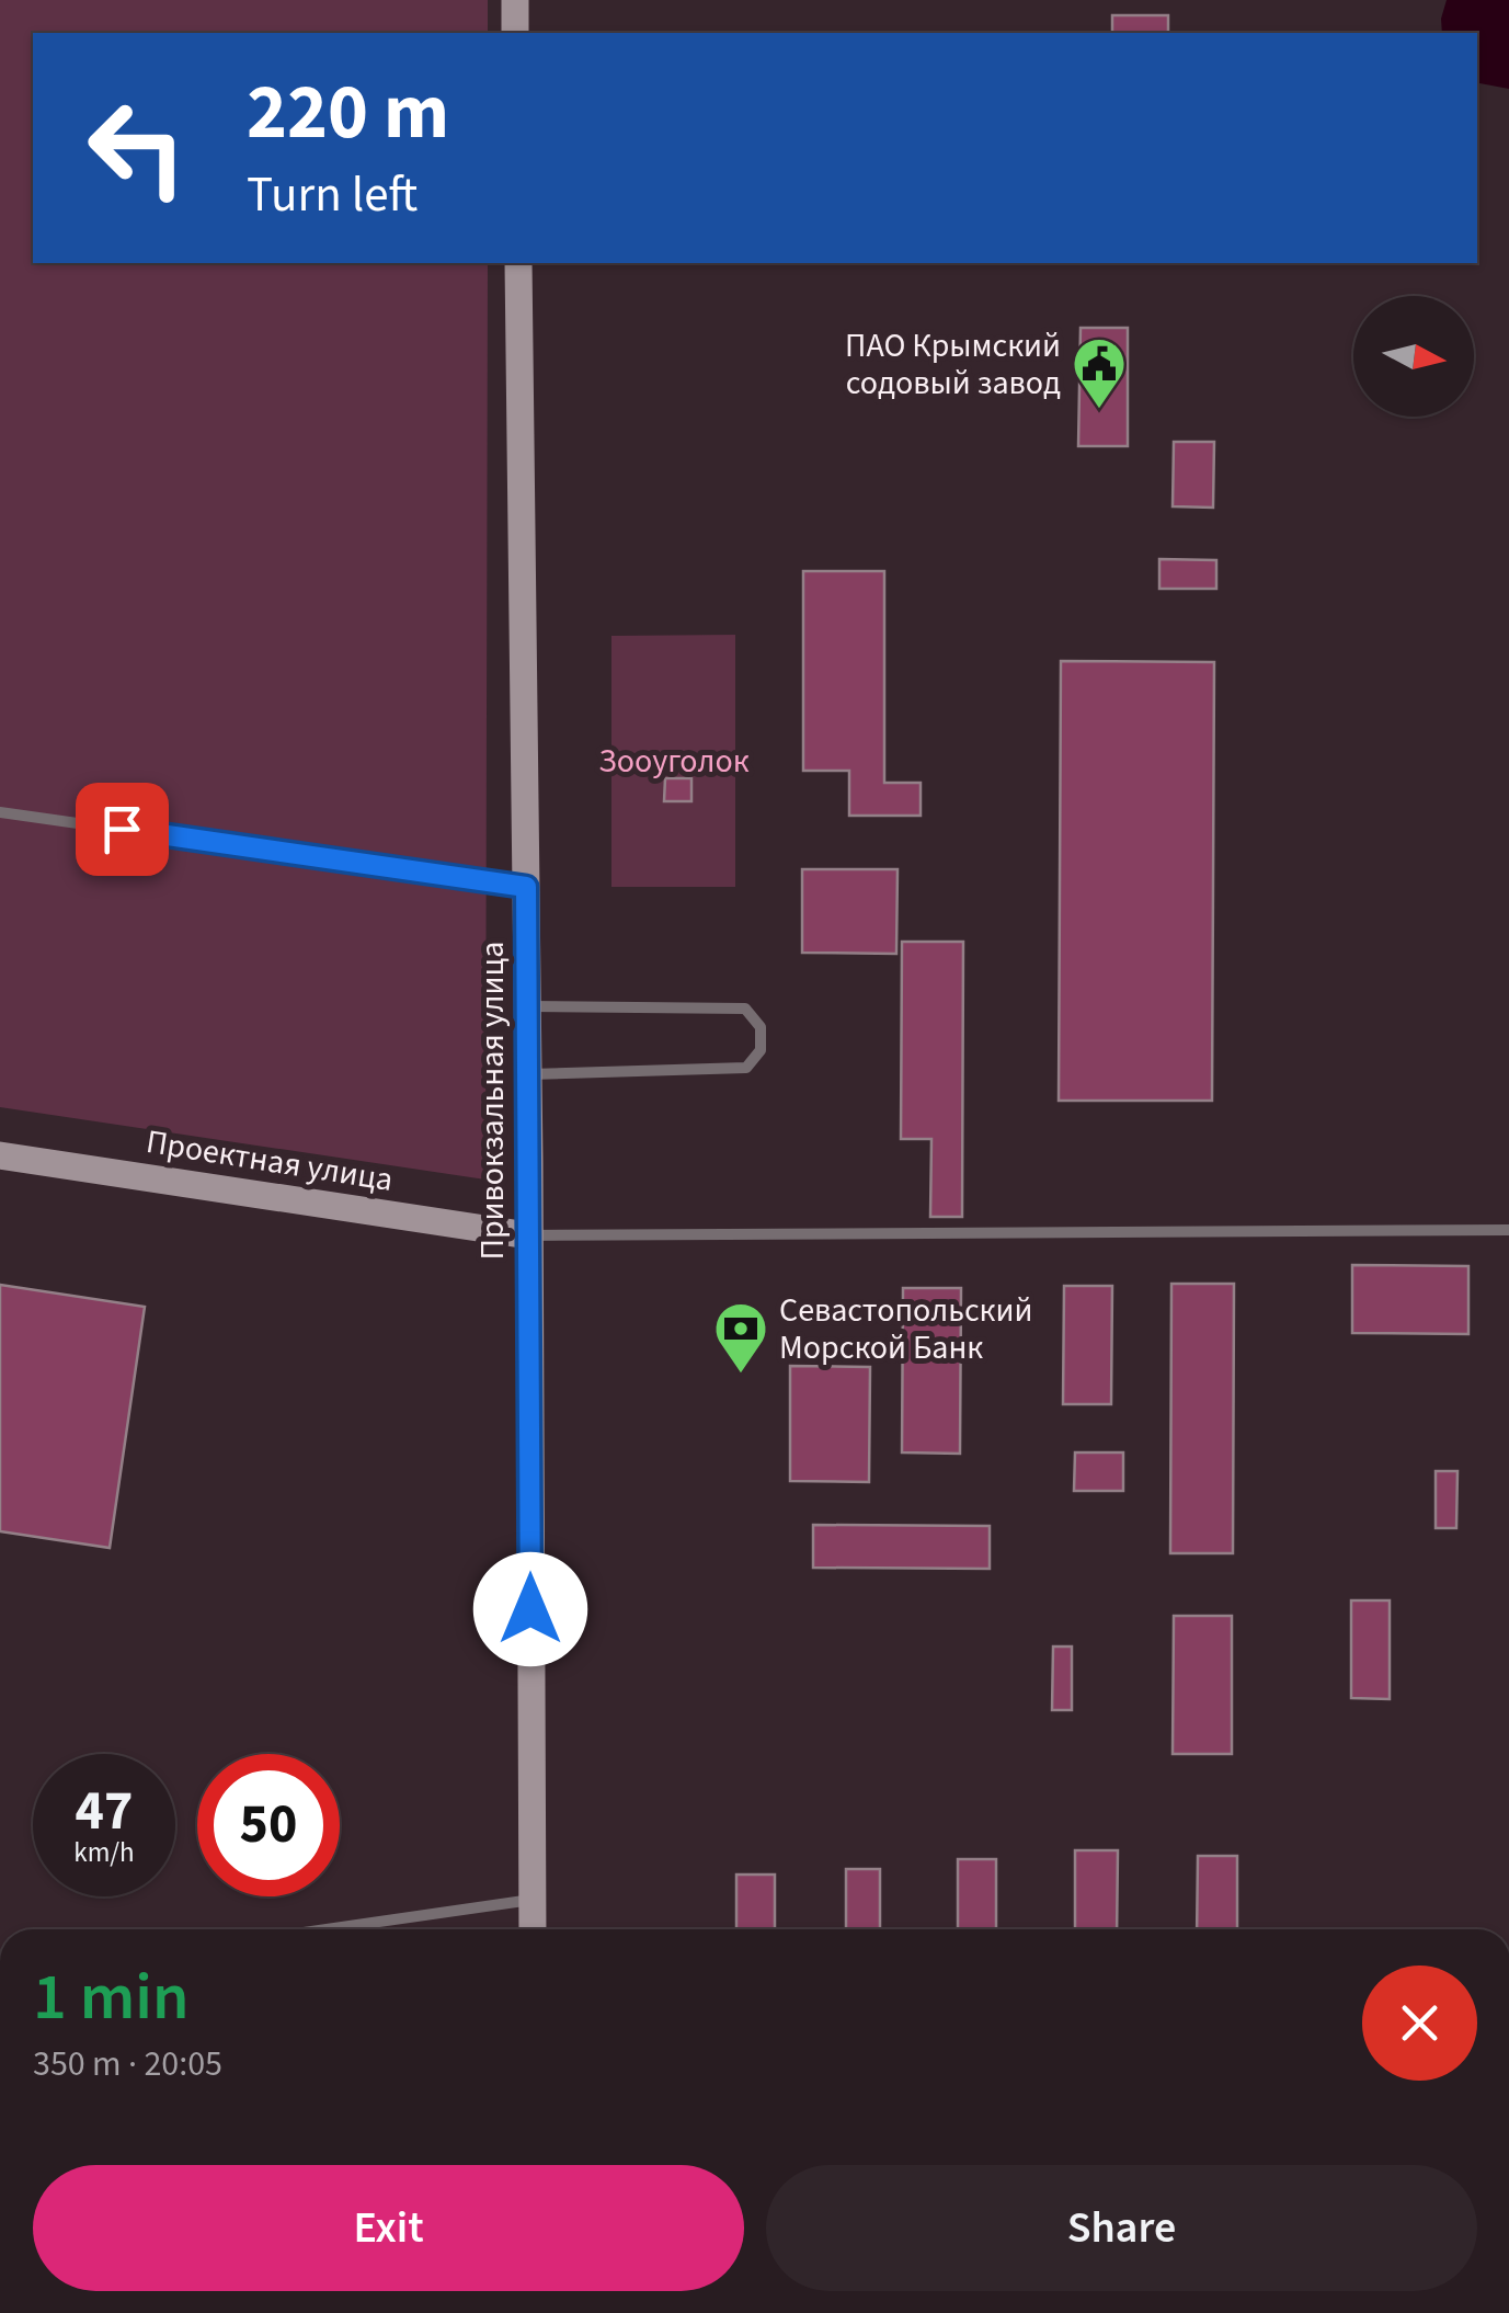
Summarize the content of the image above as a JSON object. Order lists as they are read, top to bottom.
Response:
{
  "streets": {
    "main road": ["Привокзальная улица", "Проектная улица"]
  },
  "crossings": [
    ["Привокзальная улица", "Проектная улица"]
  ],
  "parks": ["Зооуголок"],
  "places": {
    "public building": ["ПАО Крымский содовый завод"],
    "bank": ["Севастопольский Морской Банк"]
  },
  "north": "right",
  "page": {
    "turn": ["220 m", "Turn left"],
    "speed": "47 km/h",
    "limit": "50",
    "heading": ["1 min", "350 m · 20:05"],
    "buttons": ["Exit", "Share"]
  }
}
